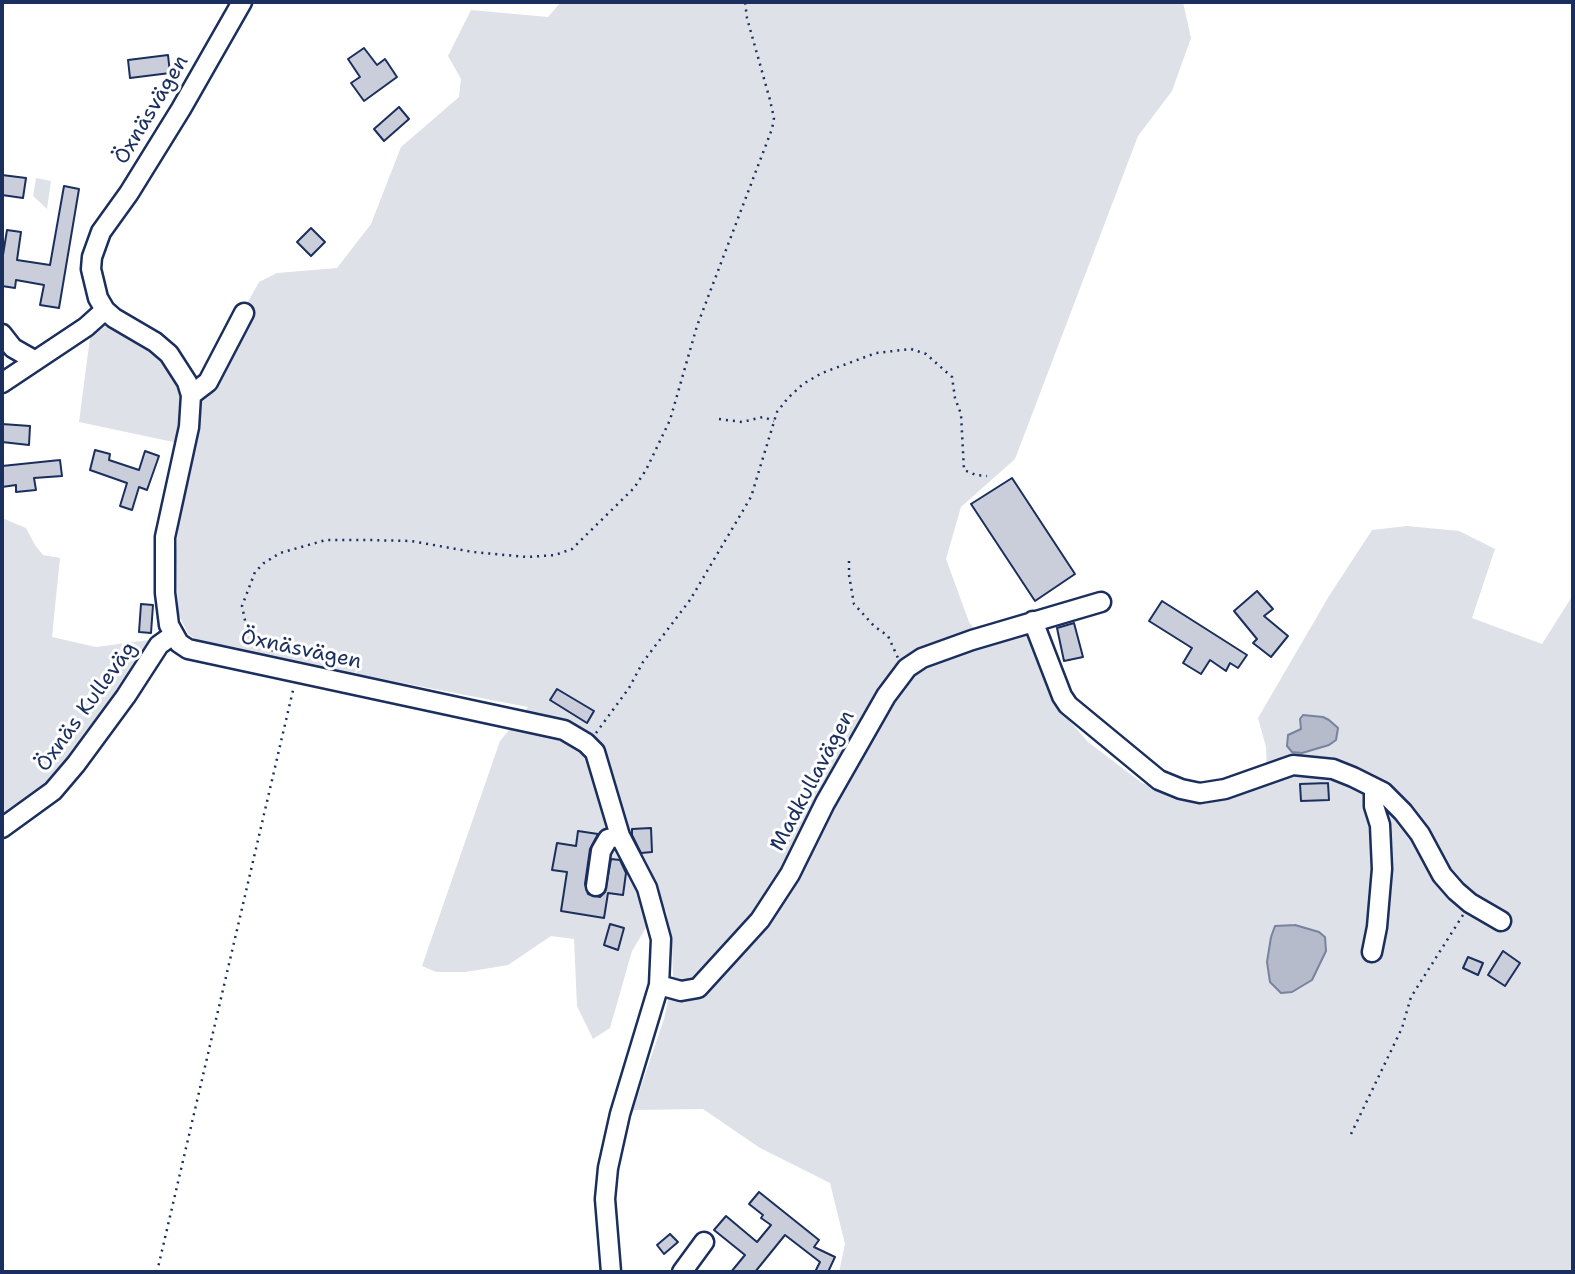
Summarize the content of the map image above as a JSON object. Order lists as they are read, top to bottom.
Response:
{
  "streets": {
    "street": ["Öxnäsvägen", "Öxnäs Kulleväg", "Madkullavägen"]
  },
  "crossings": [
    ["Öxnäsvägen", "Öxnäs Kulleväg"]
  ]
}
